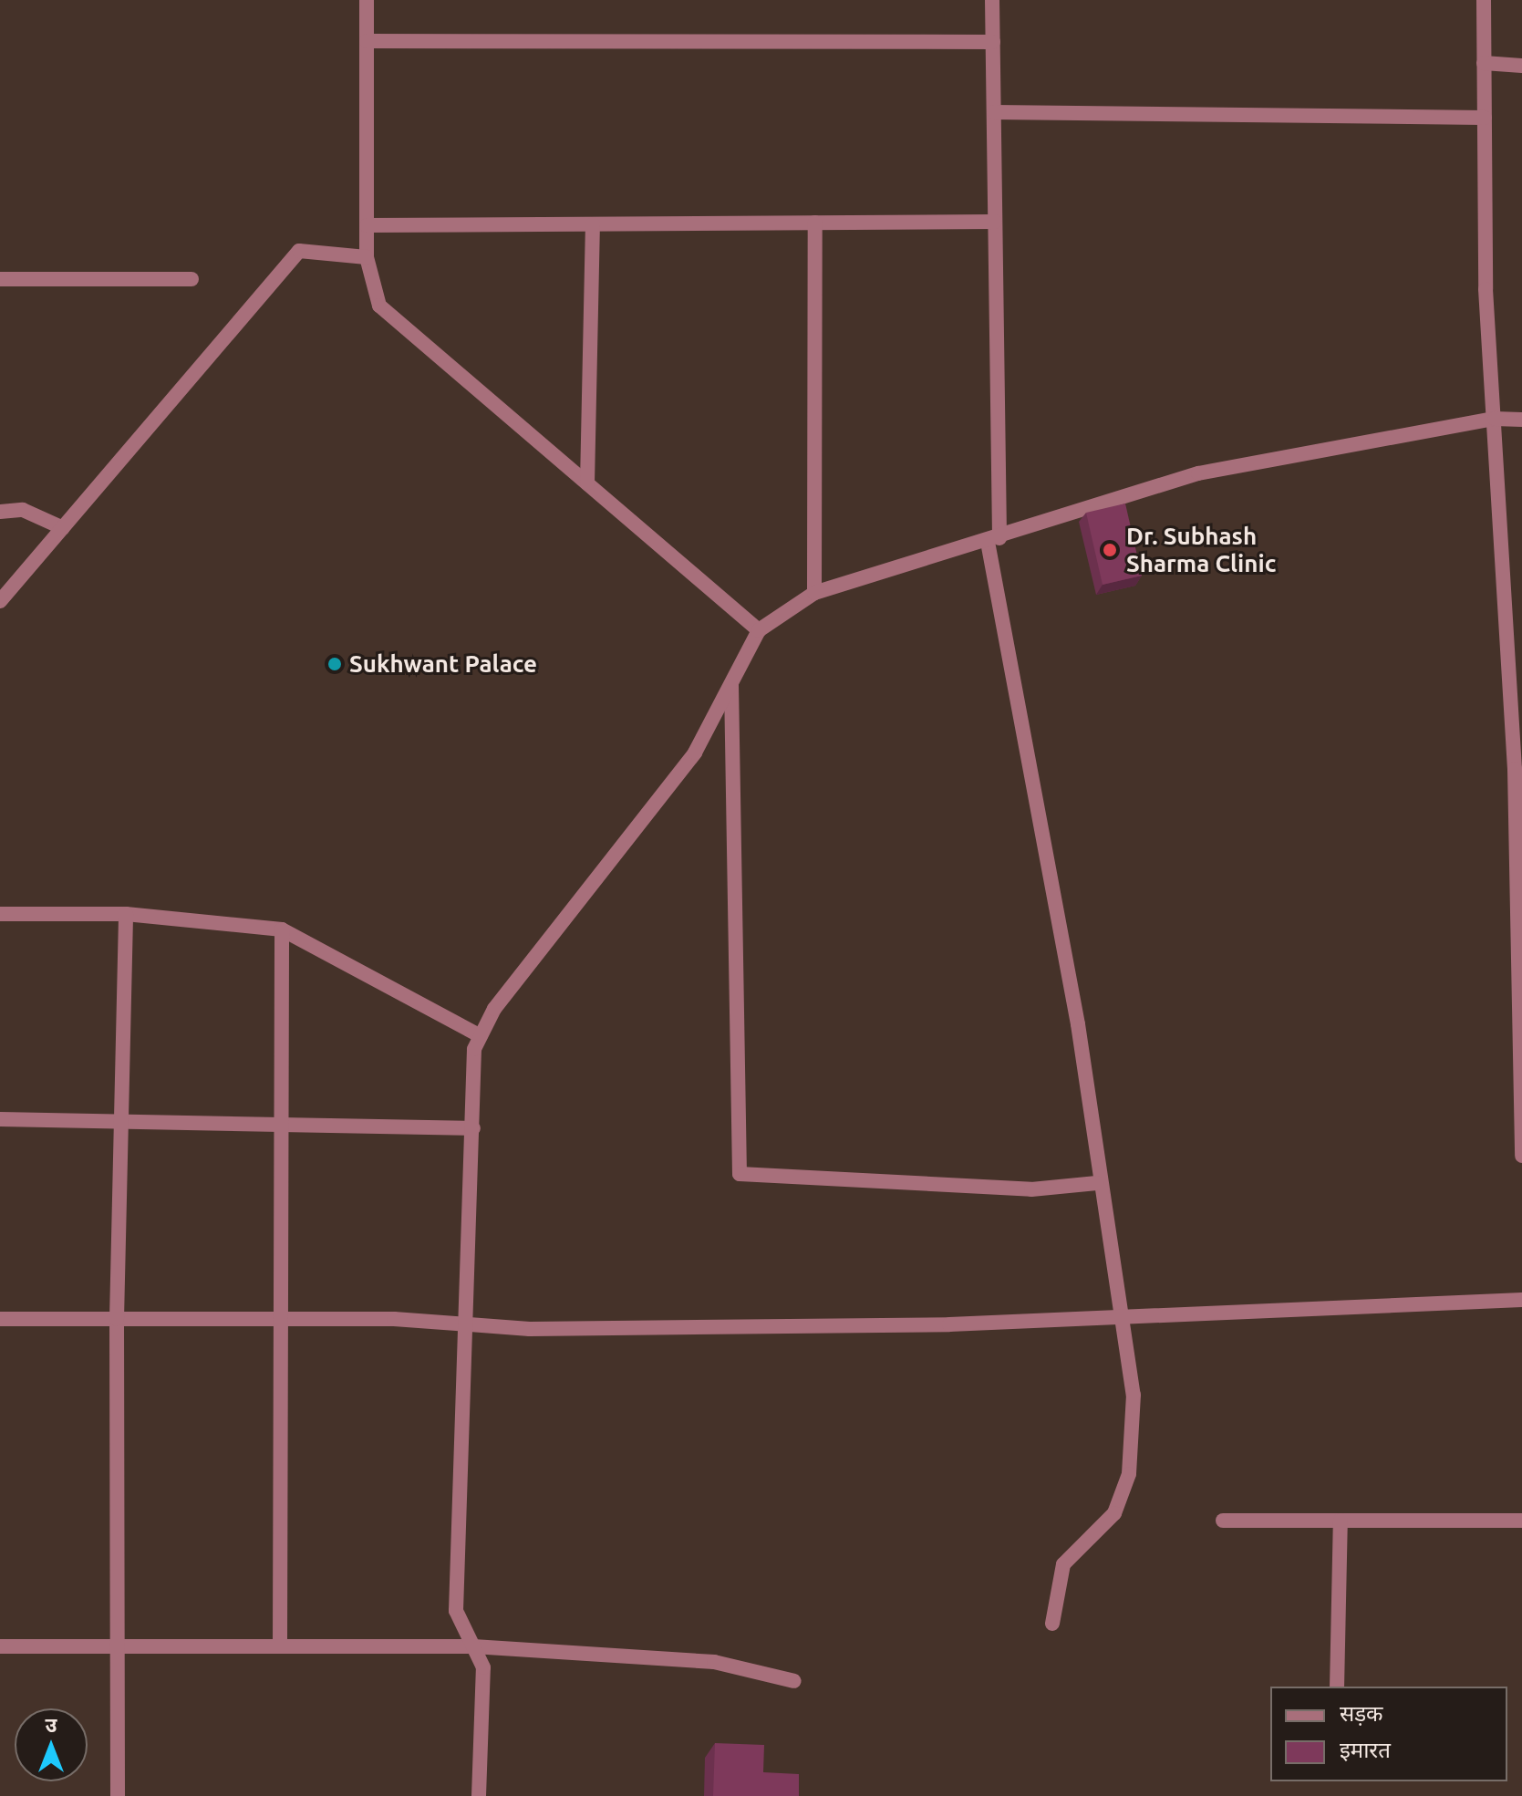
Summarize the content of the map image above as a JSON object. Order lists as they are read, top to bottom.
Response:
{
  "places": ["Dr. Subhash Sharma Clinic", "Sukhwant Palace"],
  "legend": ["सड़क", "इमारत"],
  "north": "top"
}
